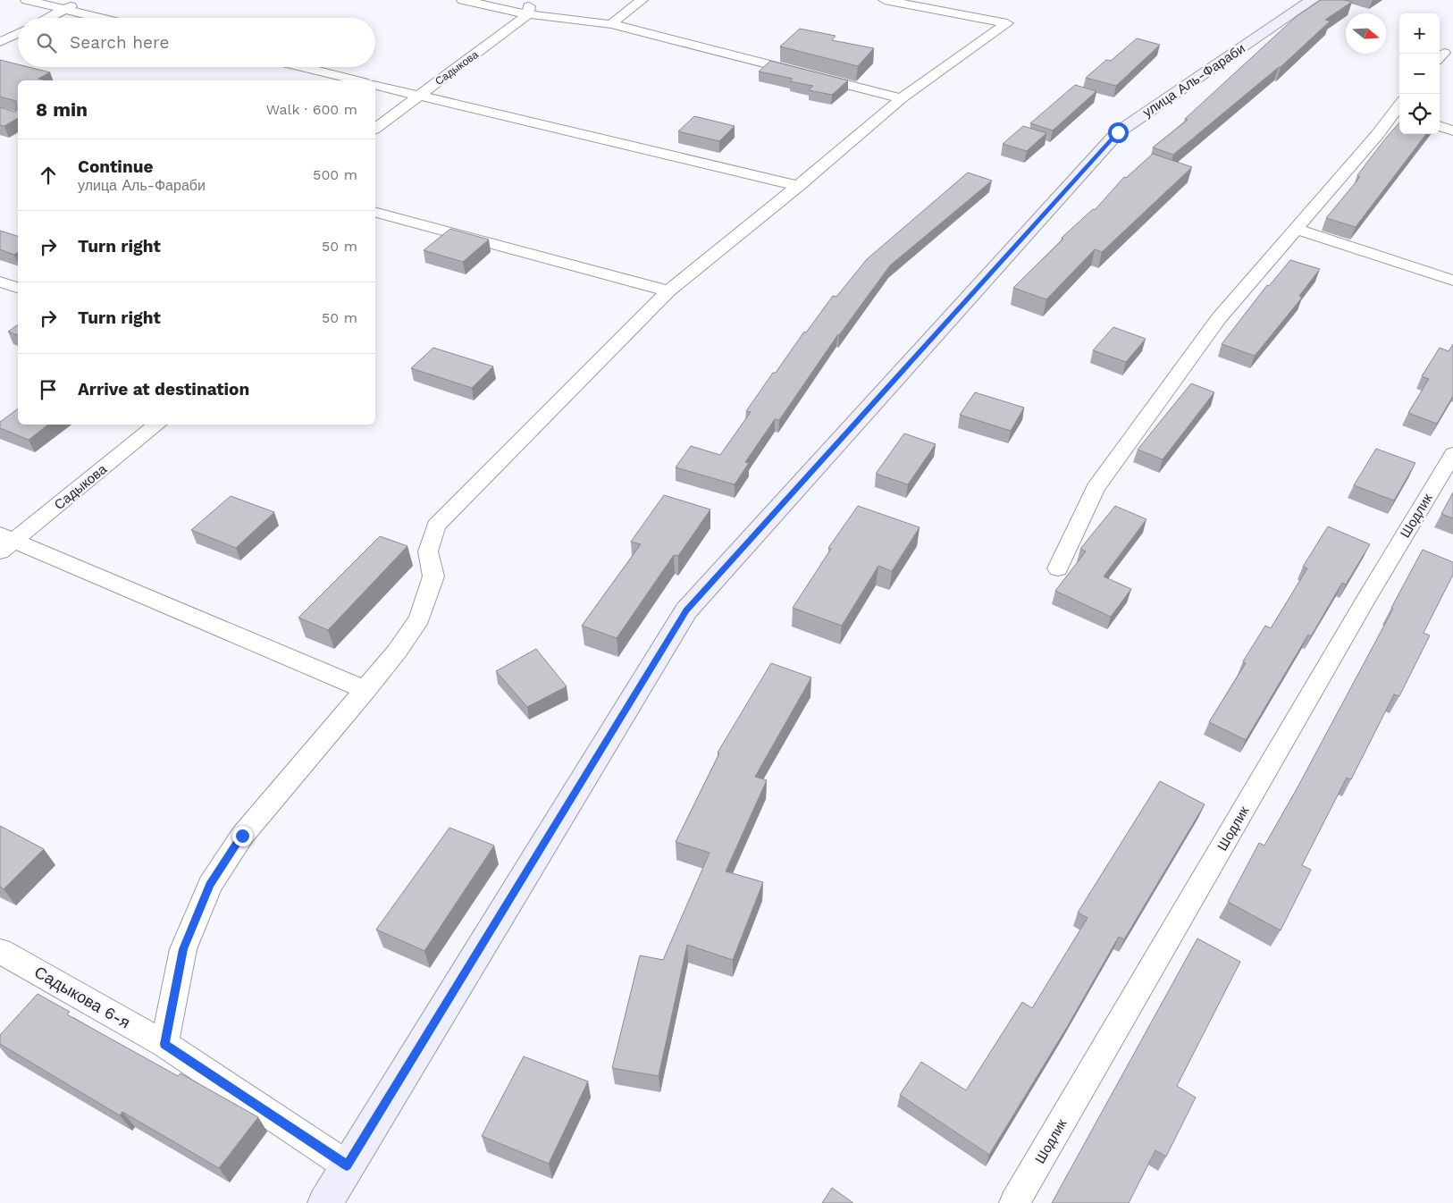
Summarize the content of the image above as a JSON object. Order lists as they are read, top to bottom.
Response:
{
  "streets": {
    "main road": ["улица Аль-Фараби"],
    "street": ["Садыкова", "Шодлик", "Садыкова 6-я"]
  },
  "crossings": [
    ["улица Аль-Фараби", "Садыкова 6-я"]
  ],
  "north": "right",
  "page": {
    "map_buttons": ["+", "−"],
    "search": "Search here",
    "heading": ["8 min", "Walk · 600 m"],
    "list": [
      ["Continue", "улица Аль-Фараби", "500 m"],
      ["Turn right", "50 m"],
      ["Turn right", "50 m"],
      "Arrive at destination"
    ]
  }
}
